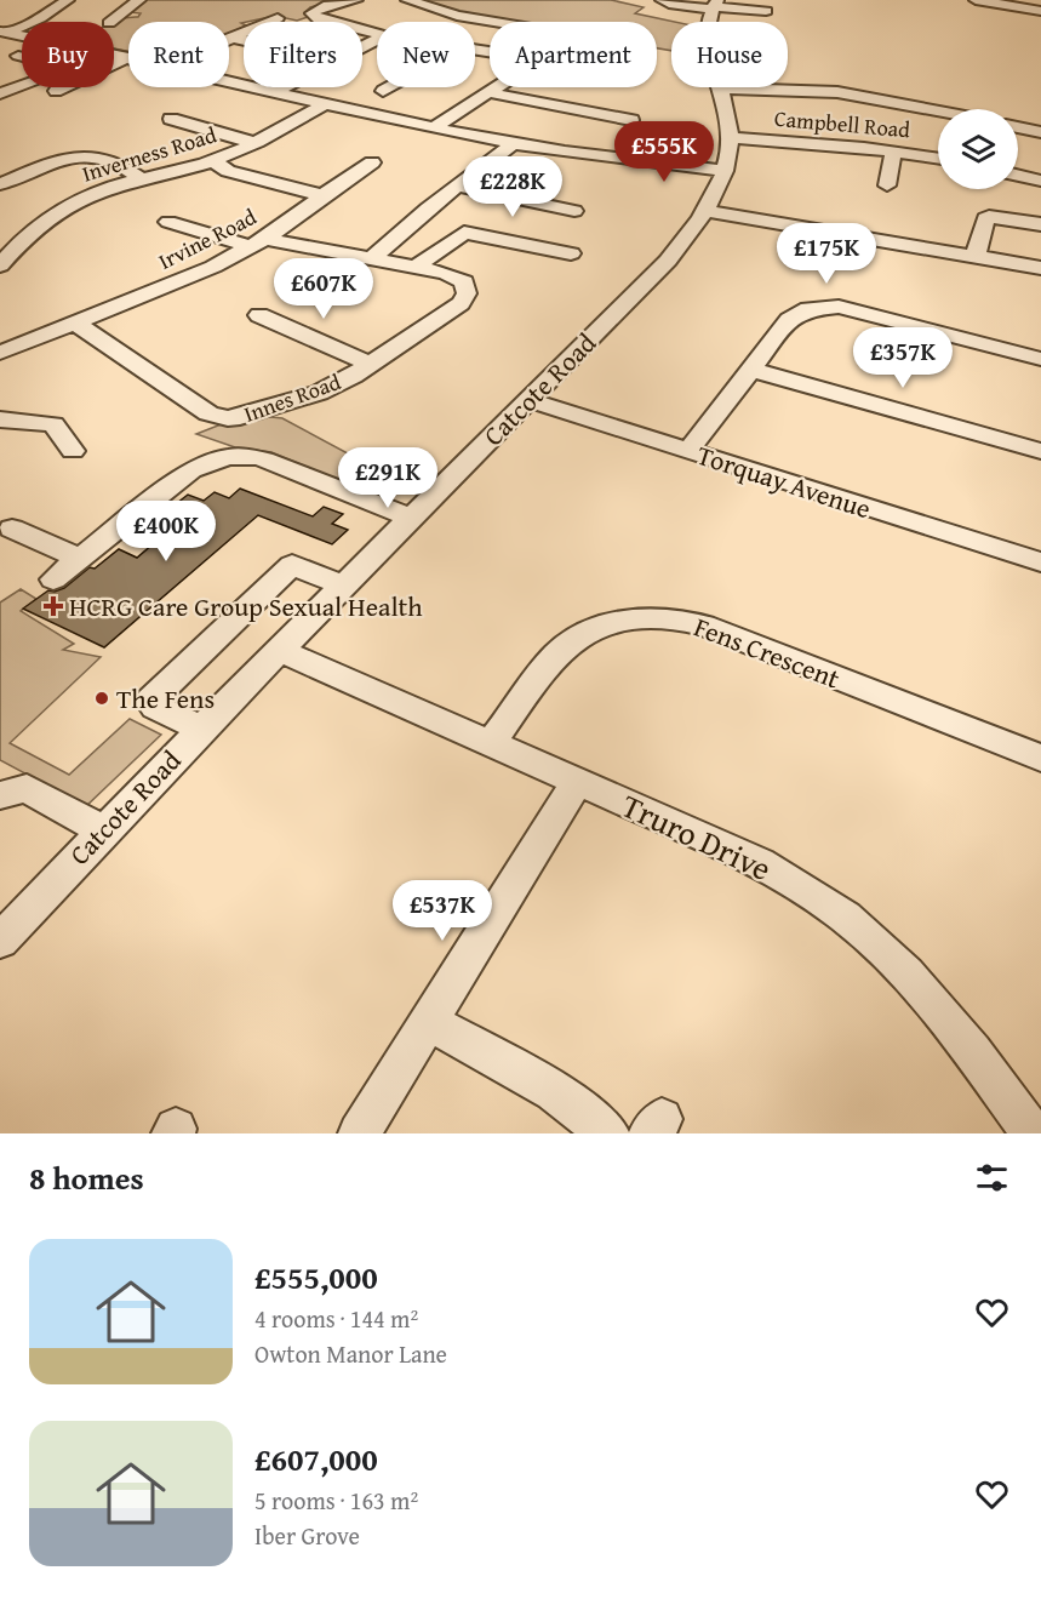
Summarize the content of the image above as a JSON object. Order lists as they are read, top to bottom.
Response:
{
  "streets": {
    "street": [
      "Campbell Road",
      "Inverness Road",
      "Irvine Road",
      "Catcote Road",
      "Innes Road",
      "Torquay Avenue",
      "Fens Crescent",
      "Truro Drive"
    ]
  },
  "crossings": [
    ["Campbell Road", "Catcote Road"],
    ["Inverness Road", "Irvine Road"],
    ["Irvine Road", "Innes Road"],
    ["Catcote Road", "Torquay Avenue"],
    ["Catcote Road", "Truro Drive"],
    ["Fens Crescent", "Truro Drive"]
  ],
  "places": {
    "health": ["HCRG Care Group Sexual Health"],
    "other": ["The Fens"]
  },
  "page": {
    "chip": [
      "Buy",
      "Rent",
      "Filters",
      "New",
      "Apartment",
      "House"
    ],
    "price": [
      "£555K",
      "£228K",
      "£175K",
      "£607K",
      "£357K",
      "£291K",
      "£400K",
      "£537K"
    ],
    "heading": "8 homes",
    "list": [
      {
        "name": "£555,000",
        "note": "4 rooms · 144 m² · Owton Manor Lane"
      },
      {
        "name": "£607,000",
        "note": "5 rooms · 163 m² · Iber Grove"
      }
    ]
  }
}
